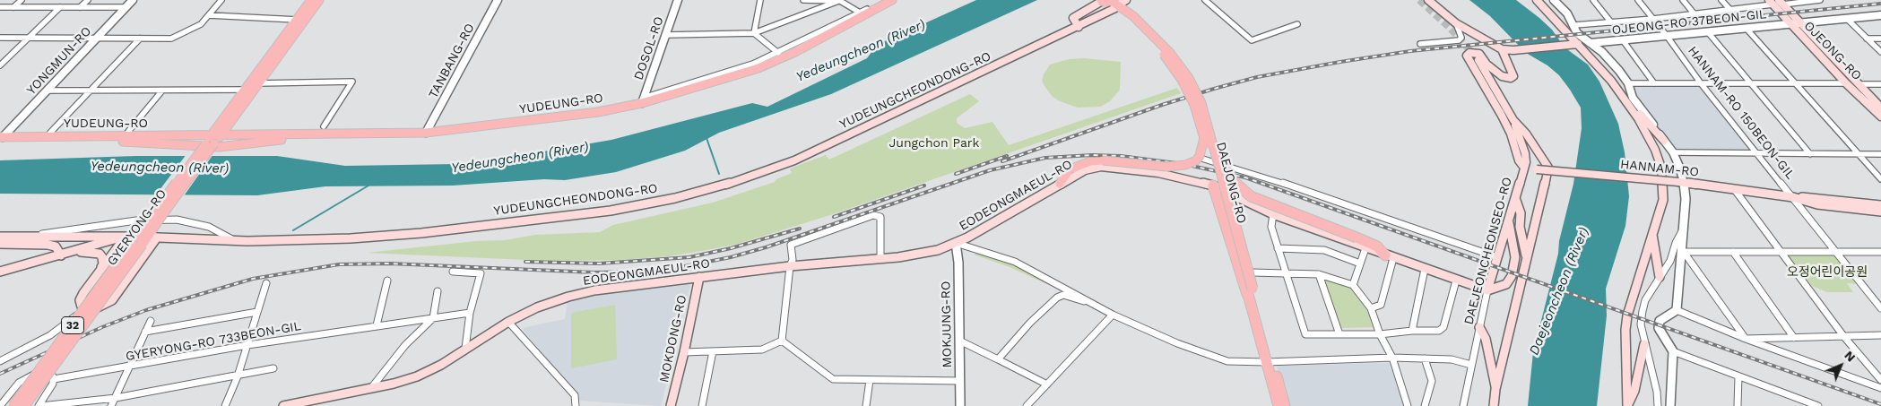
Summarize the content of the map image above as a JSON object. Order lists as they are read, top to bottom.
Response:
{
  "streets": {
    "main road": [
      "OJEONG-RO",
      "YUDEUNGCHEONDONG-RO",
      "YUDEUNG-RO",
      "HANNAM-RO",
      "DAEJONG-RO",
      "EODEONGMAEUL-RO",
      "GYERYONG-RO",
      "DAEJEONCHEONSEO-RO",
      "32",
      "MOKDONG-RO"
    ],
    "street": [
      "OJEONG-RO 37BEON-GIL",
      "DOSOL-RO",
      "YONGMUN-RO",
      "TANBANG-RO",
      "HANNAM-RO 150BEON-GIL",
      "MOKJUNG-RO",
      "GYERYONG-RO 733BEON-GIL"
    ]
  },
  "crossings": [
    ["OJEONG-RO 37BEON-GIL", "OJEONG-RO"],
    ["OJEONG-RO 37BEON-GIL", "HANNAM-RO 150BEON-GIL"],
    ["DOSOL-RO", "YUDEUNG-RO"],
    ["YONGMUN-RO", "YUDEUNG-RO"],
    ["TANBANG-RO", "YUDEUNG-RO"],
    ["YUDEUNGCHEONDONG-RO", "DAEJONG-RO"],
    ["YUDEUNGCHEONDONG-RO", "GYERYONG-RO"],
    ["YUDEUNG-RO", "GYERYONG-RO"],
    ["HANNAM-RO 150BEON-GIL", "HANNAM-RO"],
    ["HANNAM-RO", "DAEJEONCHEONSEO-RO"],
    ["EODEONGMAEUL-RO", "DAEJEONCHEONSEO-RO"],
    ["EODEONGMAEUL-RO", "MOKJUNG-RO"],
    ["EODEONGMAEUL-RO", "MOKDONG-RO"]
  ],
  "water": ["Yedeungcheon (River)", "Daejeoncheon (River)"],
  "parks": ["Jungchon Park", "오정어린이공원"],
  "north": "top right"
}
